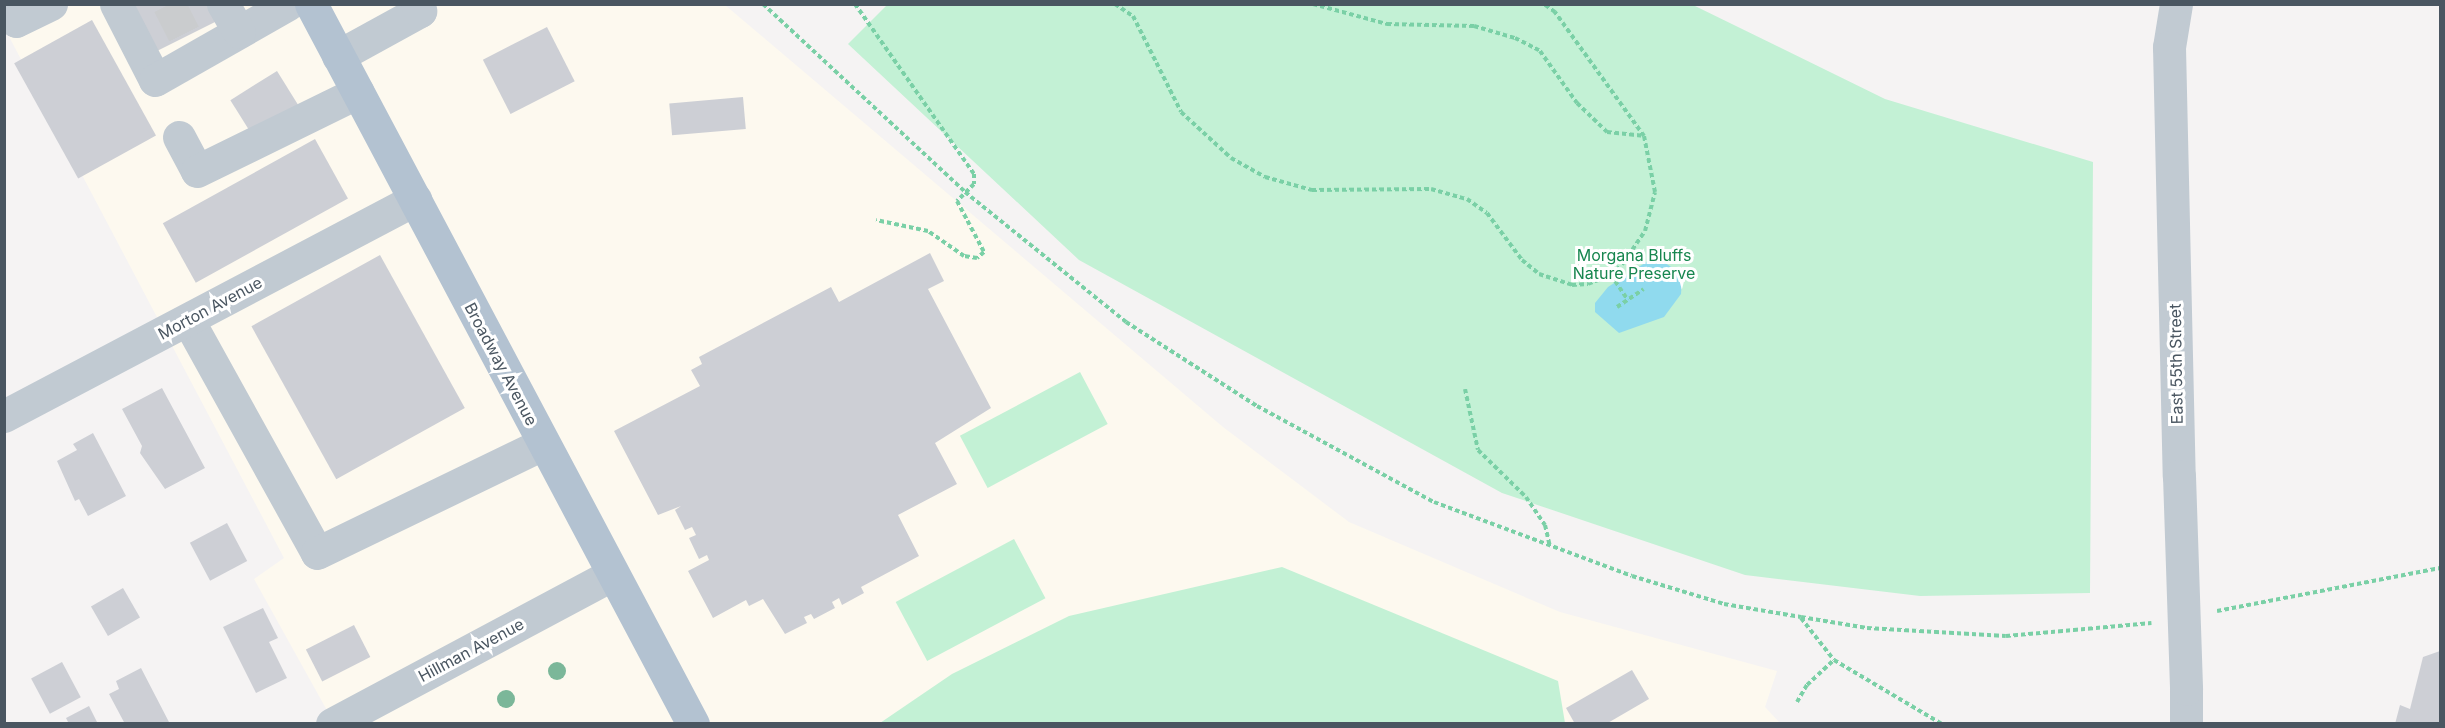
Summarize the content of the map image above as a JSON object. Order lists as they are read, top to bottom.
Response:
{
  "streets": {
    "main road": ["Broadway Avenue"],
    "street": ["Morton Avenue", "East 55th Street", "Hillman Avenue"]
  },
  "crossings": [
    ["Morton Avenue", "Broadway Avenue"],
    ["Broadway Avenue", "Hillman Avenue"]
  ],
  "parks": ["Morgana Bluffs Nature Preserve"]
}
